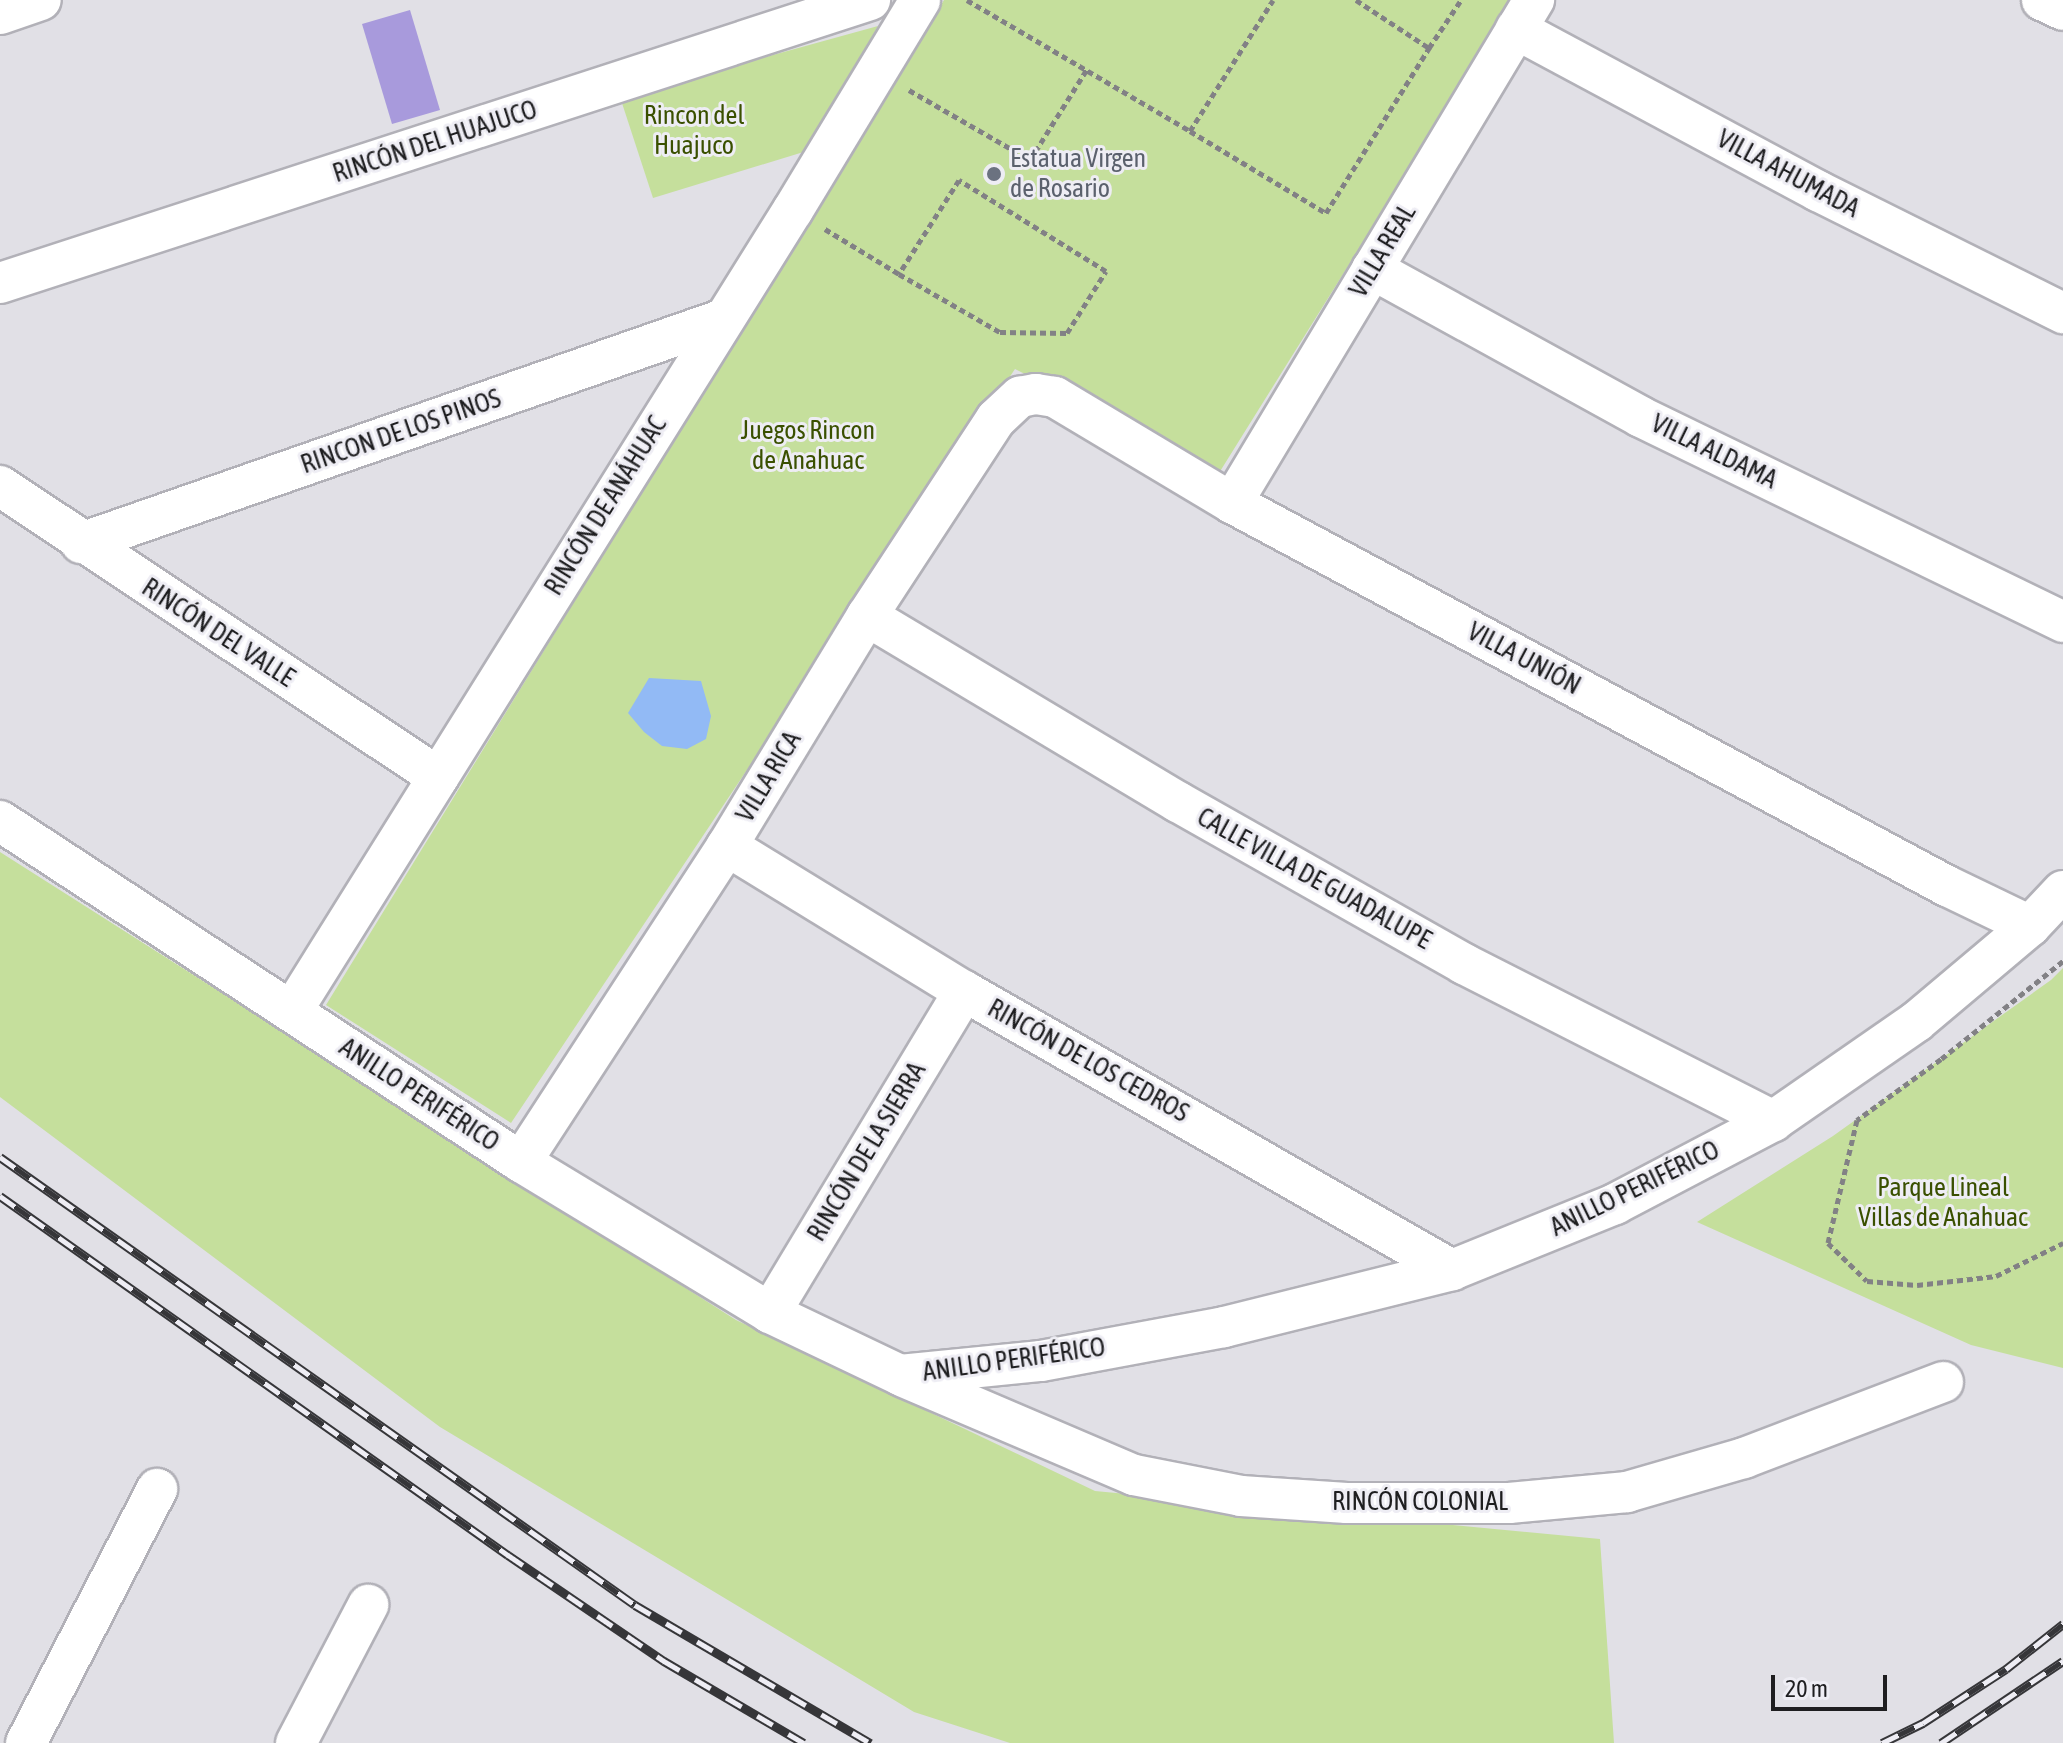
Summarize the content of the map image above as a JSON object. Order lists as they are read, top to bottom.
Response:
{
  "streets": {
    "street": [
      "RINCÓN DEL HUAJUCO",
      "VILLA AHUMADA",
      "VILLA REAL",
      "RINCON DE LOS PINOS",
      "VILLA ALDAMA",
      "RINCÓN DE ANÁHUAC",
      "RINCÓN DEL VALLE",
      "VILLA UNIÓN",
      "VILLA RICA",
      "CALLE VILLA DE GUADALUPE",
      "RINCÓN DE LOS CEDROS",
      "ANILLO PERIFÉRICO",
      "RINCÓN DE LA SIERRA",
      "RINCÓN COLONIAL"
    ]
  },
  "crossings": [
    ["VILLA AHUMADA", "VILLA REAL"],
    ["VILLA REAL", "VILLA ALDAMA"],
    ["VILLA REAL", "VILLA UNIÓN"],
    ["RINCON DE LOS PINOS", "RINCÓN DE ANÁHUAC"],
    ["RINCON DE LOS PINOS", "RINCÓN DEL VALLE"],
    ["RINCÓN DE ANÁHUAC", "RINCÓN DEL VALLE"],
    ["RINCÓN DE ANÁHUAC", "ANILLO PERIFÉRICO"],
    ["VILLA UNIÓN", "VILLA RICA"],
    ["VILLA UNIÓN", "ANILLO PERIFÉRICO"],
    ["VILLA RICA", "CALLE VILLA DE GUADALUPE"],
    ["VILLA RICA", "RINCÓN DE LOS CEDROS"],
    ["VILLA RICA", "ANILLO PERIFÉRICO"],
    ["CALLE VILLA DE GUADALUPE", "ANILLO PERIFÉRICO"],
    ["RINCÓN DE LOS CEDROS", "ANILLO PERIFÉRICO"],
    ["RINCÓN DE LOS CEDROS", "RINCÓN DE LA SIERRA"],
    ["ANILLO PERIFÉRICO", "RINCÓN DE LA SIERRA"],
    ["ANILLO PERIFÉRICO", "RINCÓN COLONIAL"]
  ],
  "parks": ["Rincon del Huajuco", "Juegos Rincon de Anahuac", "Parque Lineal Villas de Anahuac"],
  "places": ["Estatua Virgen de Rosario"],
  "scale_bar": "20 m"
}
